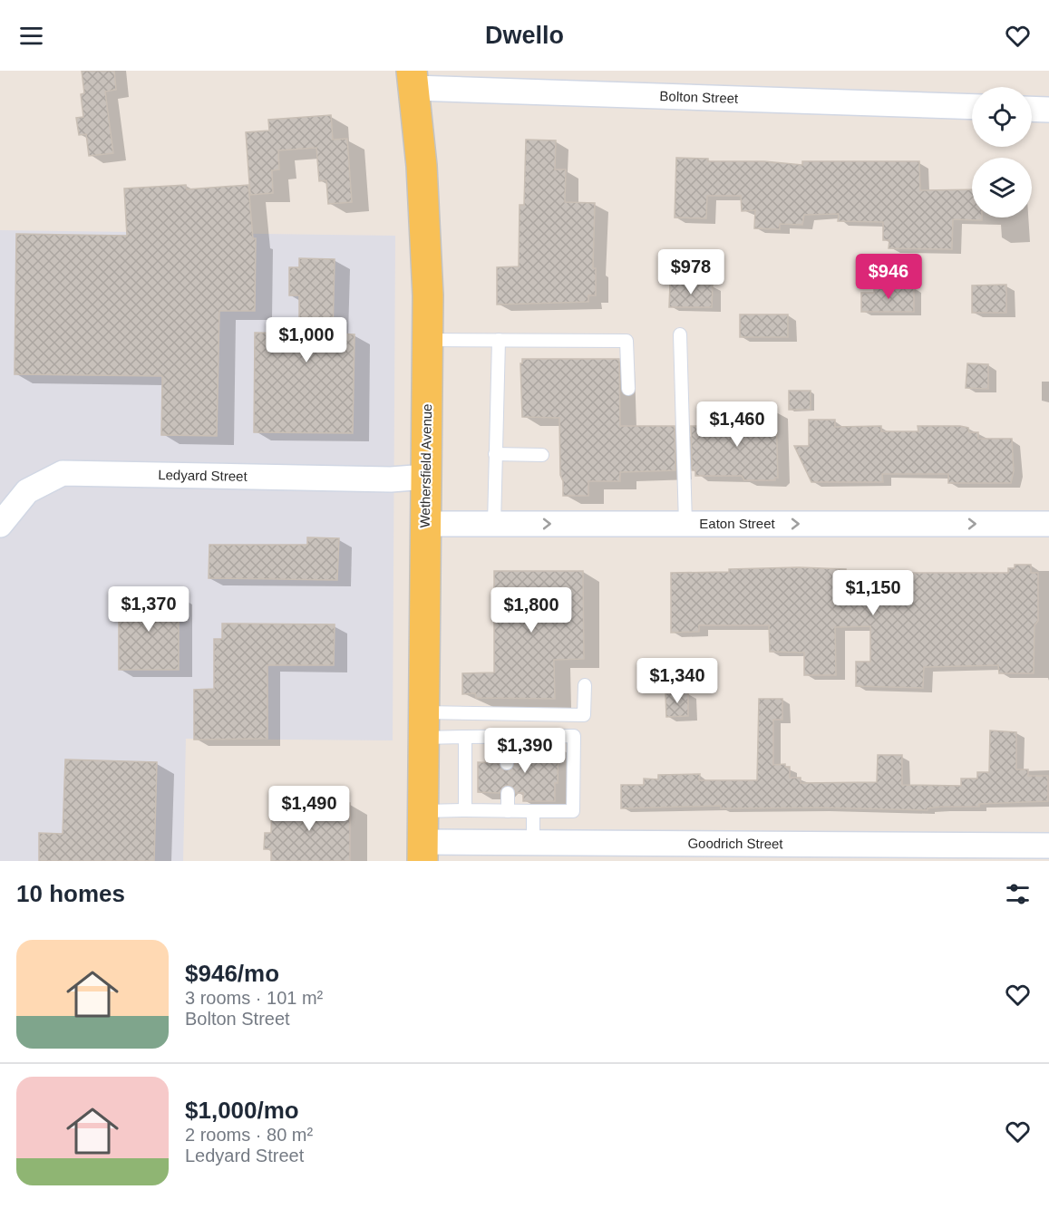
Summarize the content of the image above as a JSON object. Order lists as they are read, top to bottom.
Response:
{
  "streets": {
    "main road": ["Wethersfield Avenue"],
    "street": [
      "Bolton Street",
      "Ledyard Street",
      "Eaton Street",
      "Goodrich Street"
    ]
  },
  "crossings": [
    ["Bolton Street", "Wethersfield Avenue"],
    ["Wethersfield Avenue", "Ledyard Street"],
    ["Wethersfield Avenue", "Eaton Street"],
    ["Wethersfield Avenue", "Goodrich Street"]
  ],
  "one_way": ["Eaton Street"],
  "page": {
    "header": "Dwello",
    "price": [
      "$978",
      "$946",
      "$1,000",
      "$1,460",
      "$1,150",
      "$1,370",
      "$1,800",
      "$1,340",
      "$1,390",
      "$1,490"
    ],
    "heading": "10 homes",
    "list": [
      {
        "name": "$946/mo",
        "note": "3 rooms · 101 m² · Bolton Street"
      },
      {
        "name": "$1,000/mo",
        "note": "2 rooms · 80 m² · Ledyard Street"
      }
    ]
  }
}
